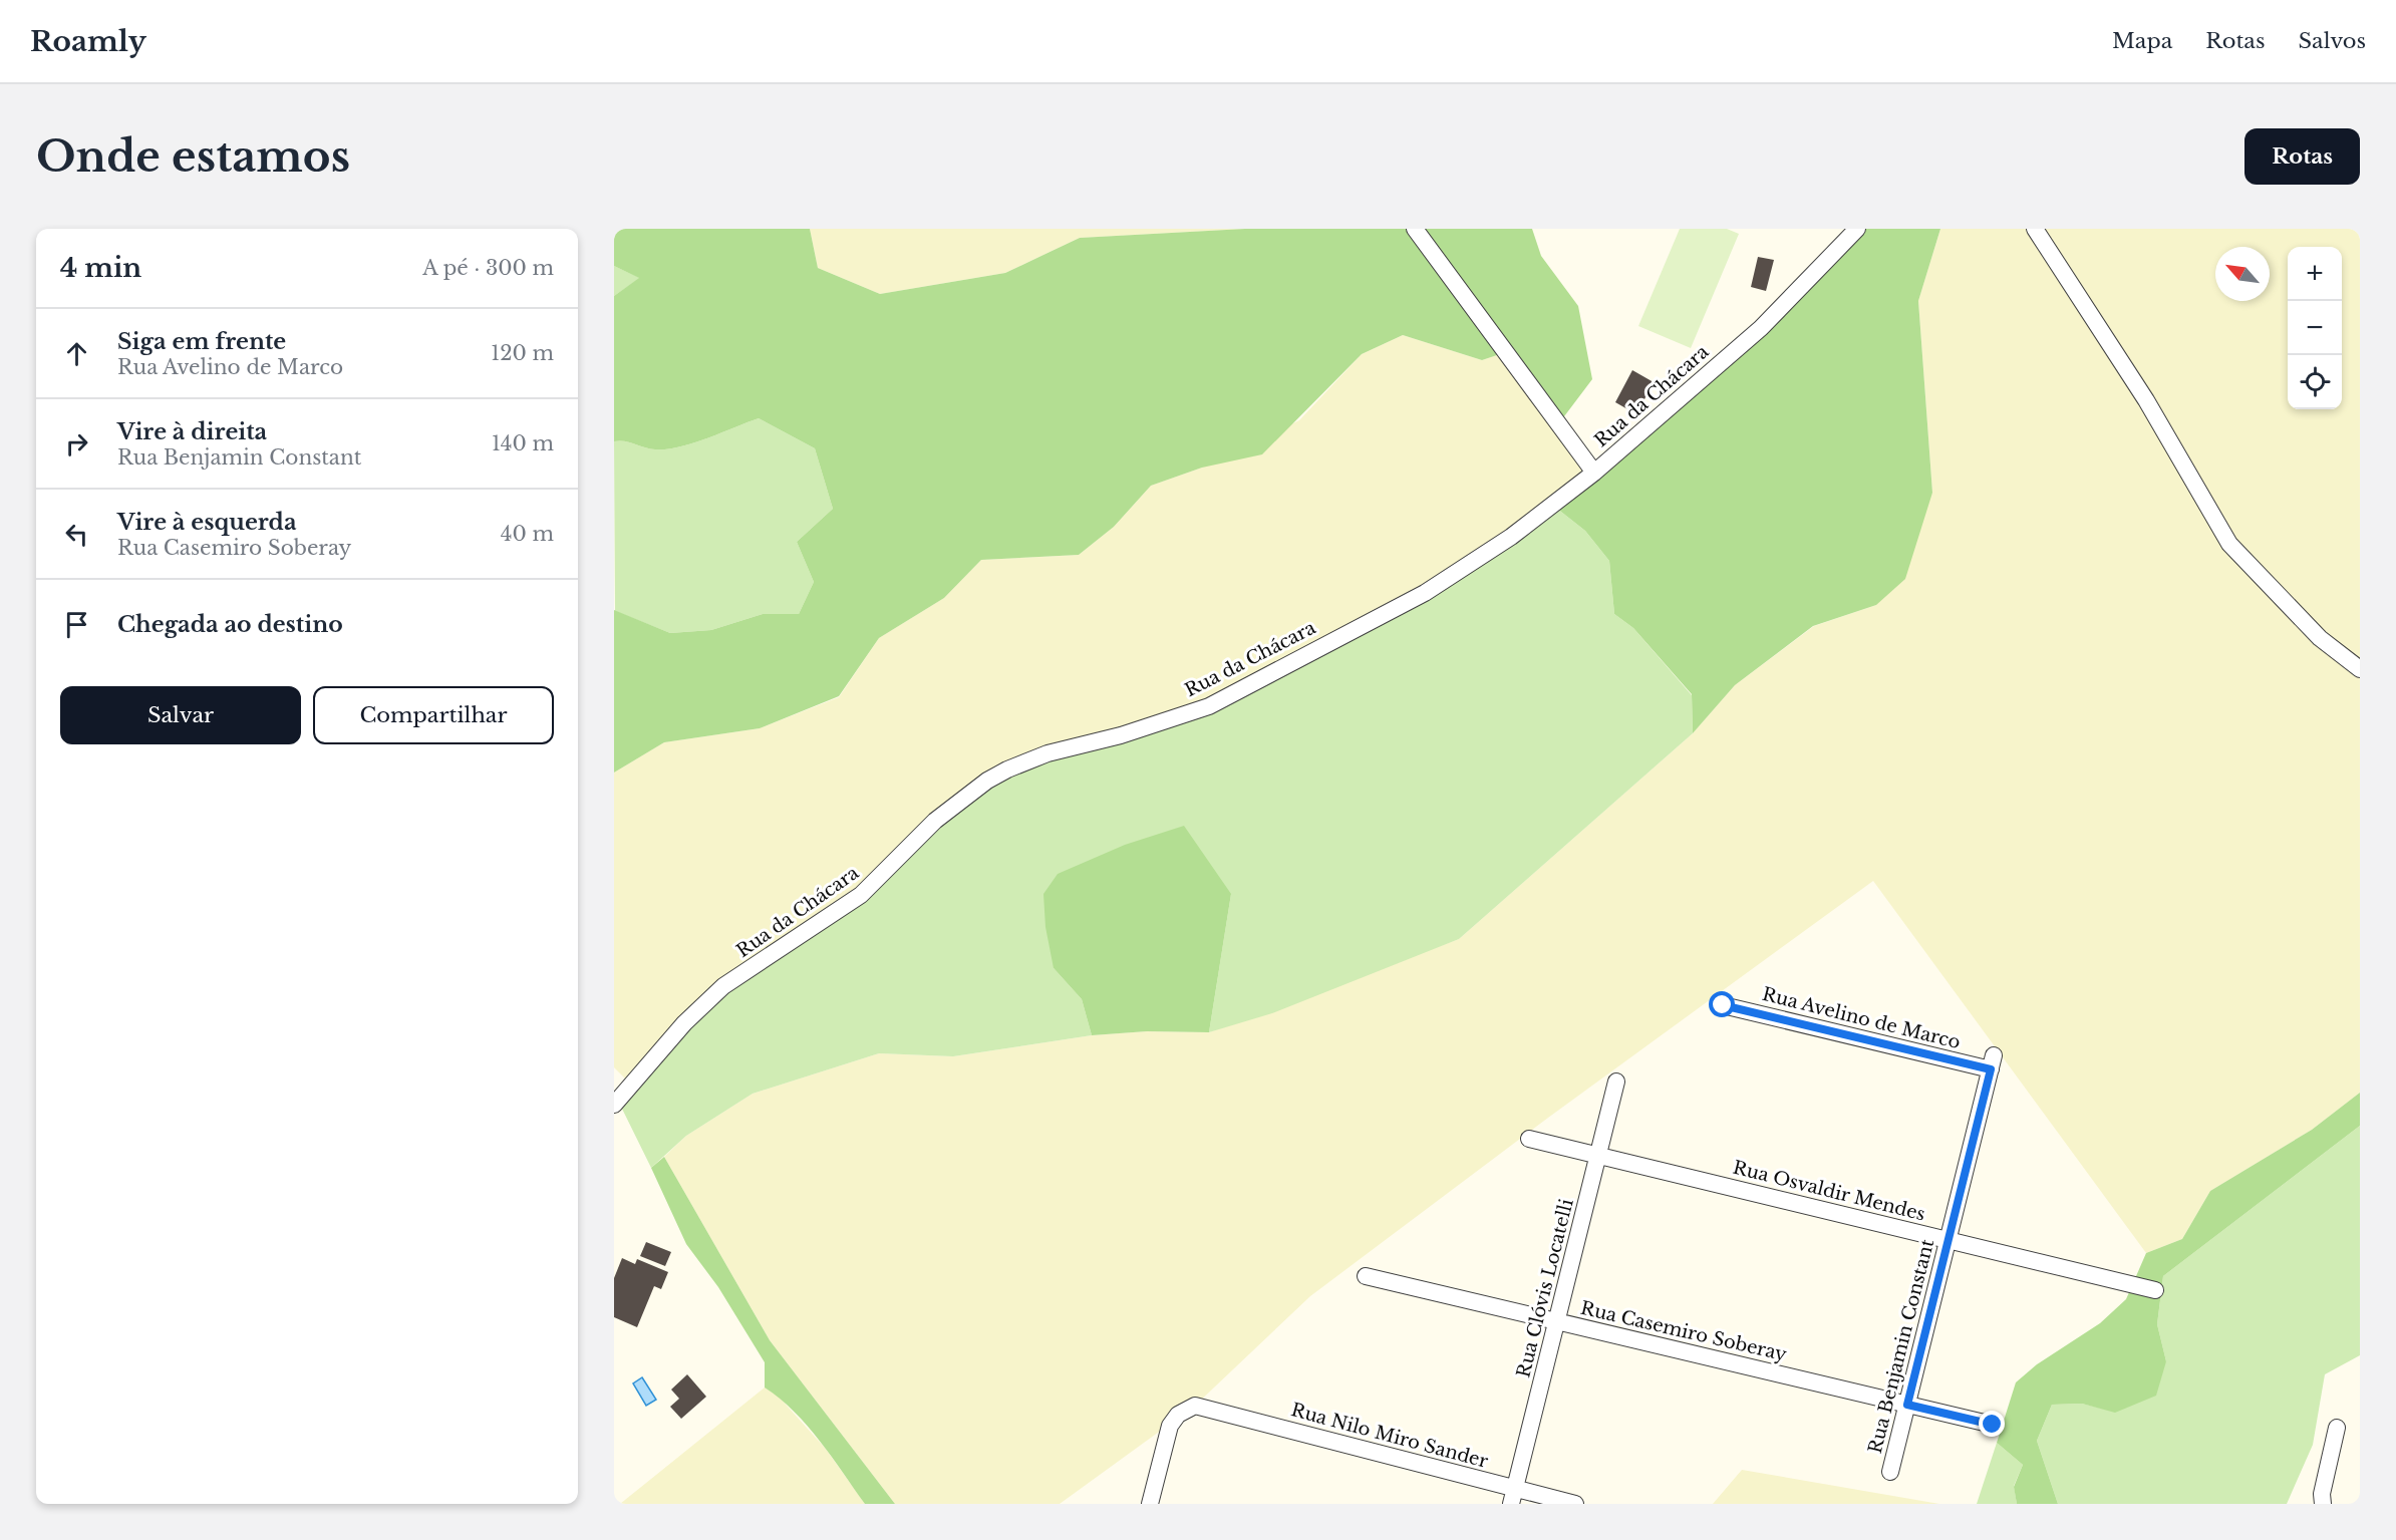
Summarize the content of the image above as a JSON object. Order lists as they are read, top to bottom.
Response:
{
  "streets": {
    "street": [
      "Rua da Chácara",
      "Rua Avelino de Marco",
      "Rua Osvaldir Mendes",
      "Rua Clóvis Locatelli",
      "Rua Casemiro Soberay",
      "Rua Benjamin Constant",
      "Rua Nilo Miro Sander"
    ]
  },
  "crossings": [
    ["Rua Avelino de Marco", "Rua Benjamin Constant"],
    ["Rua Osvaldir Mendes", "Rua Clóvis Locatelli"],
    ["Rua Osvaldir Mendes", "Rua Benjamin Constant"],
    ["Rua Clóvis Locatelli", "Rua Casemiro Soberay"],
    ["Rua Clóvis Locatelli", "Rua Nilo Miro Sander"],
    ["Rua Casemiro Soberay", "Rua Benjamin Constant"]
  ],
  "north": "top left",
  "page": {
    "header": "Roamly",
    "nav": ["Mapa", "Rotas", "Salvos"],
    "buttons": [
      "Rotas",
      ["Salvar", "Compartilhar"]
    ],
    "title": "Onde estamos",
    "heading": ["4 min", "A pé · 300 m"],
    "map_buttons": ["+", "−"],
    "list": [
      ["Siga em frente", "Rua Avelino de Marco", "120 m"],
      ["Vire à direita", "Rua Benjamin Constant", "140 m"],
      ["Vire à esquerda", "Rua Casemiro Soberay", "40 m"],
      "Chegada ao destino"
    ]
  }
}
